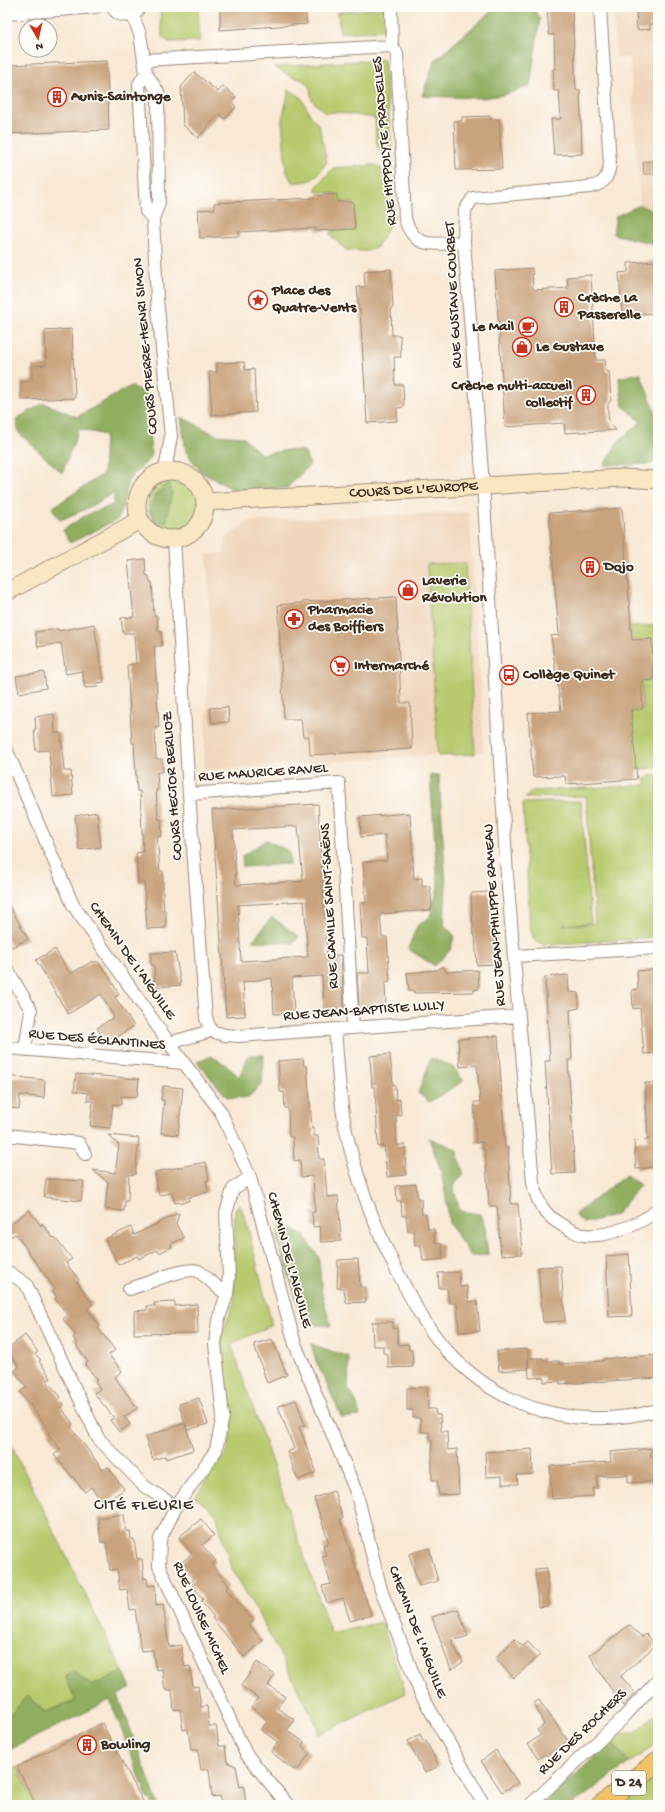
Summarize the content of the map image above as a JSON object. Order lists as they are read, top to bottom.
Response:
{
  "streets": {
    "main road": ["D 24"],
    "street": [
      "RUE HIPPOLYTE PRADELLES",
      "RUE GUSTAVE COURBET",
      "COURS PIERRE-HENRI SIMON",
      "COURS DE L'EUROPE",
      "RUE MAURICE RAVEL",
      "COURS HECTOR BERLIOZ",
      "RUE CAMILLE SAINT-SAËNS",
      "RUE JEAN-PHILIPPE RAMEAU",
      "CHEMIN DE L'AIGUILLE",
      "RUE JEAN-BAPTISTE LULLY",
      "RUE DES ÉGLANTINES",
      "RUE LOUISE MICHEL",
      "RUE DES ROCHERS"
    ]
  },
  "crossings": [
    ["RUE HIPPOLYTE PRADELLES", "RUE GUSTAVE COURBET"],
    ["RUE HIPPOLYTE PRADELLES", "COURS PIERRE-HENRI SIMON"],
    ["RUE GUSTAVE COURBET", "COURS DE L'EUROPE"],
    ["RUE GUSTAVE COURBET", "RUE JEAN-PHILIPPE RAMEAU"],
    ["COURS PIERRE-HENRI SIMON", "COURS DE L'EUROPE"],
    ["COURS PIERRE-HENRI SIMON", "COURS HECTOR BERLIOZ"],
    ["COURS DE L'EUROPE", "COURS HECTOR BERLIOZ"],
    ["COURS DE L'EUROPE", "RUE JEAN-PHILIPPE RAMEAU"],
    ["RUE MAURICE RAVEL", "COURS HECTOR BERLIOZ"],
    ["RUE MAURICE RAVEL", "RUE CAMILLE SAINT-SAËNS"],
    ["COURS HECTOR BERLIOZ", "RUE JEAN-BAPTISTE LULLY"],
    ["RUE CAMILLE SAINT-SAËNS", "RUE JEAN-BAPTISTE LULLY"],
    ["RUE JEAN-PHILIPPE RAMEAU", "RUE JEAN-BAPTISTE LULLY"],
    ["CHEMIN DE L'AIGUILLE", "RUE DES ÉGLANTINES"],
    ["CHEMIN DE L'AIGUILLE", "RUE LOUISE MICHEL"]
  ],
  "districts": ["CITÉ FLEURIE"],
  "places": {
    "building": [
      "Aunis-Saintonge",
      "Crèche La Passerelle",
      "Crèche multi-accueil collectif",
      "Dojo",
      "Bowling"
    ],
    "place": ["Place des Quatre-Vents"],
    "cafe": ["Le Mail"],
    "shop": ["Le Gustave", "Laverie Révolution"],
    "pharmacy": ["Pharmacie des Boiffiers"],
    "supermarket": ["Intermarché"],
    "bus stop": ["Collège Quinet"]
  },
  "north": "bottom"
}
